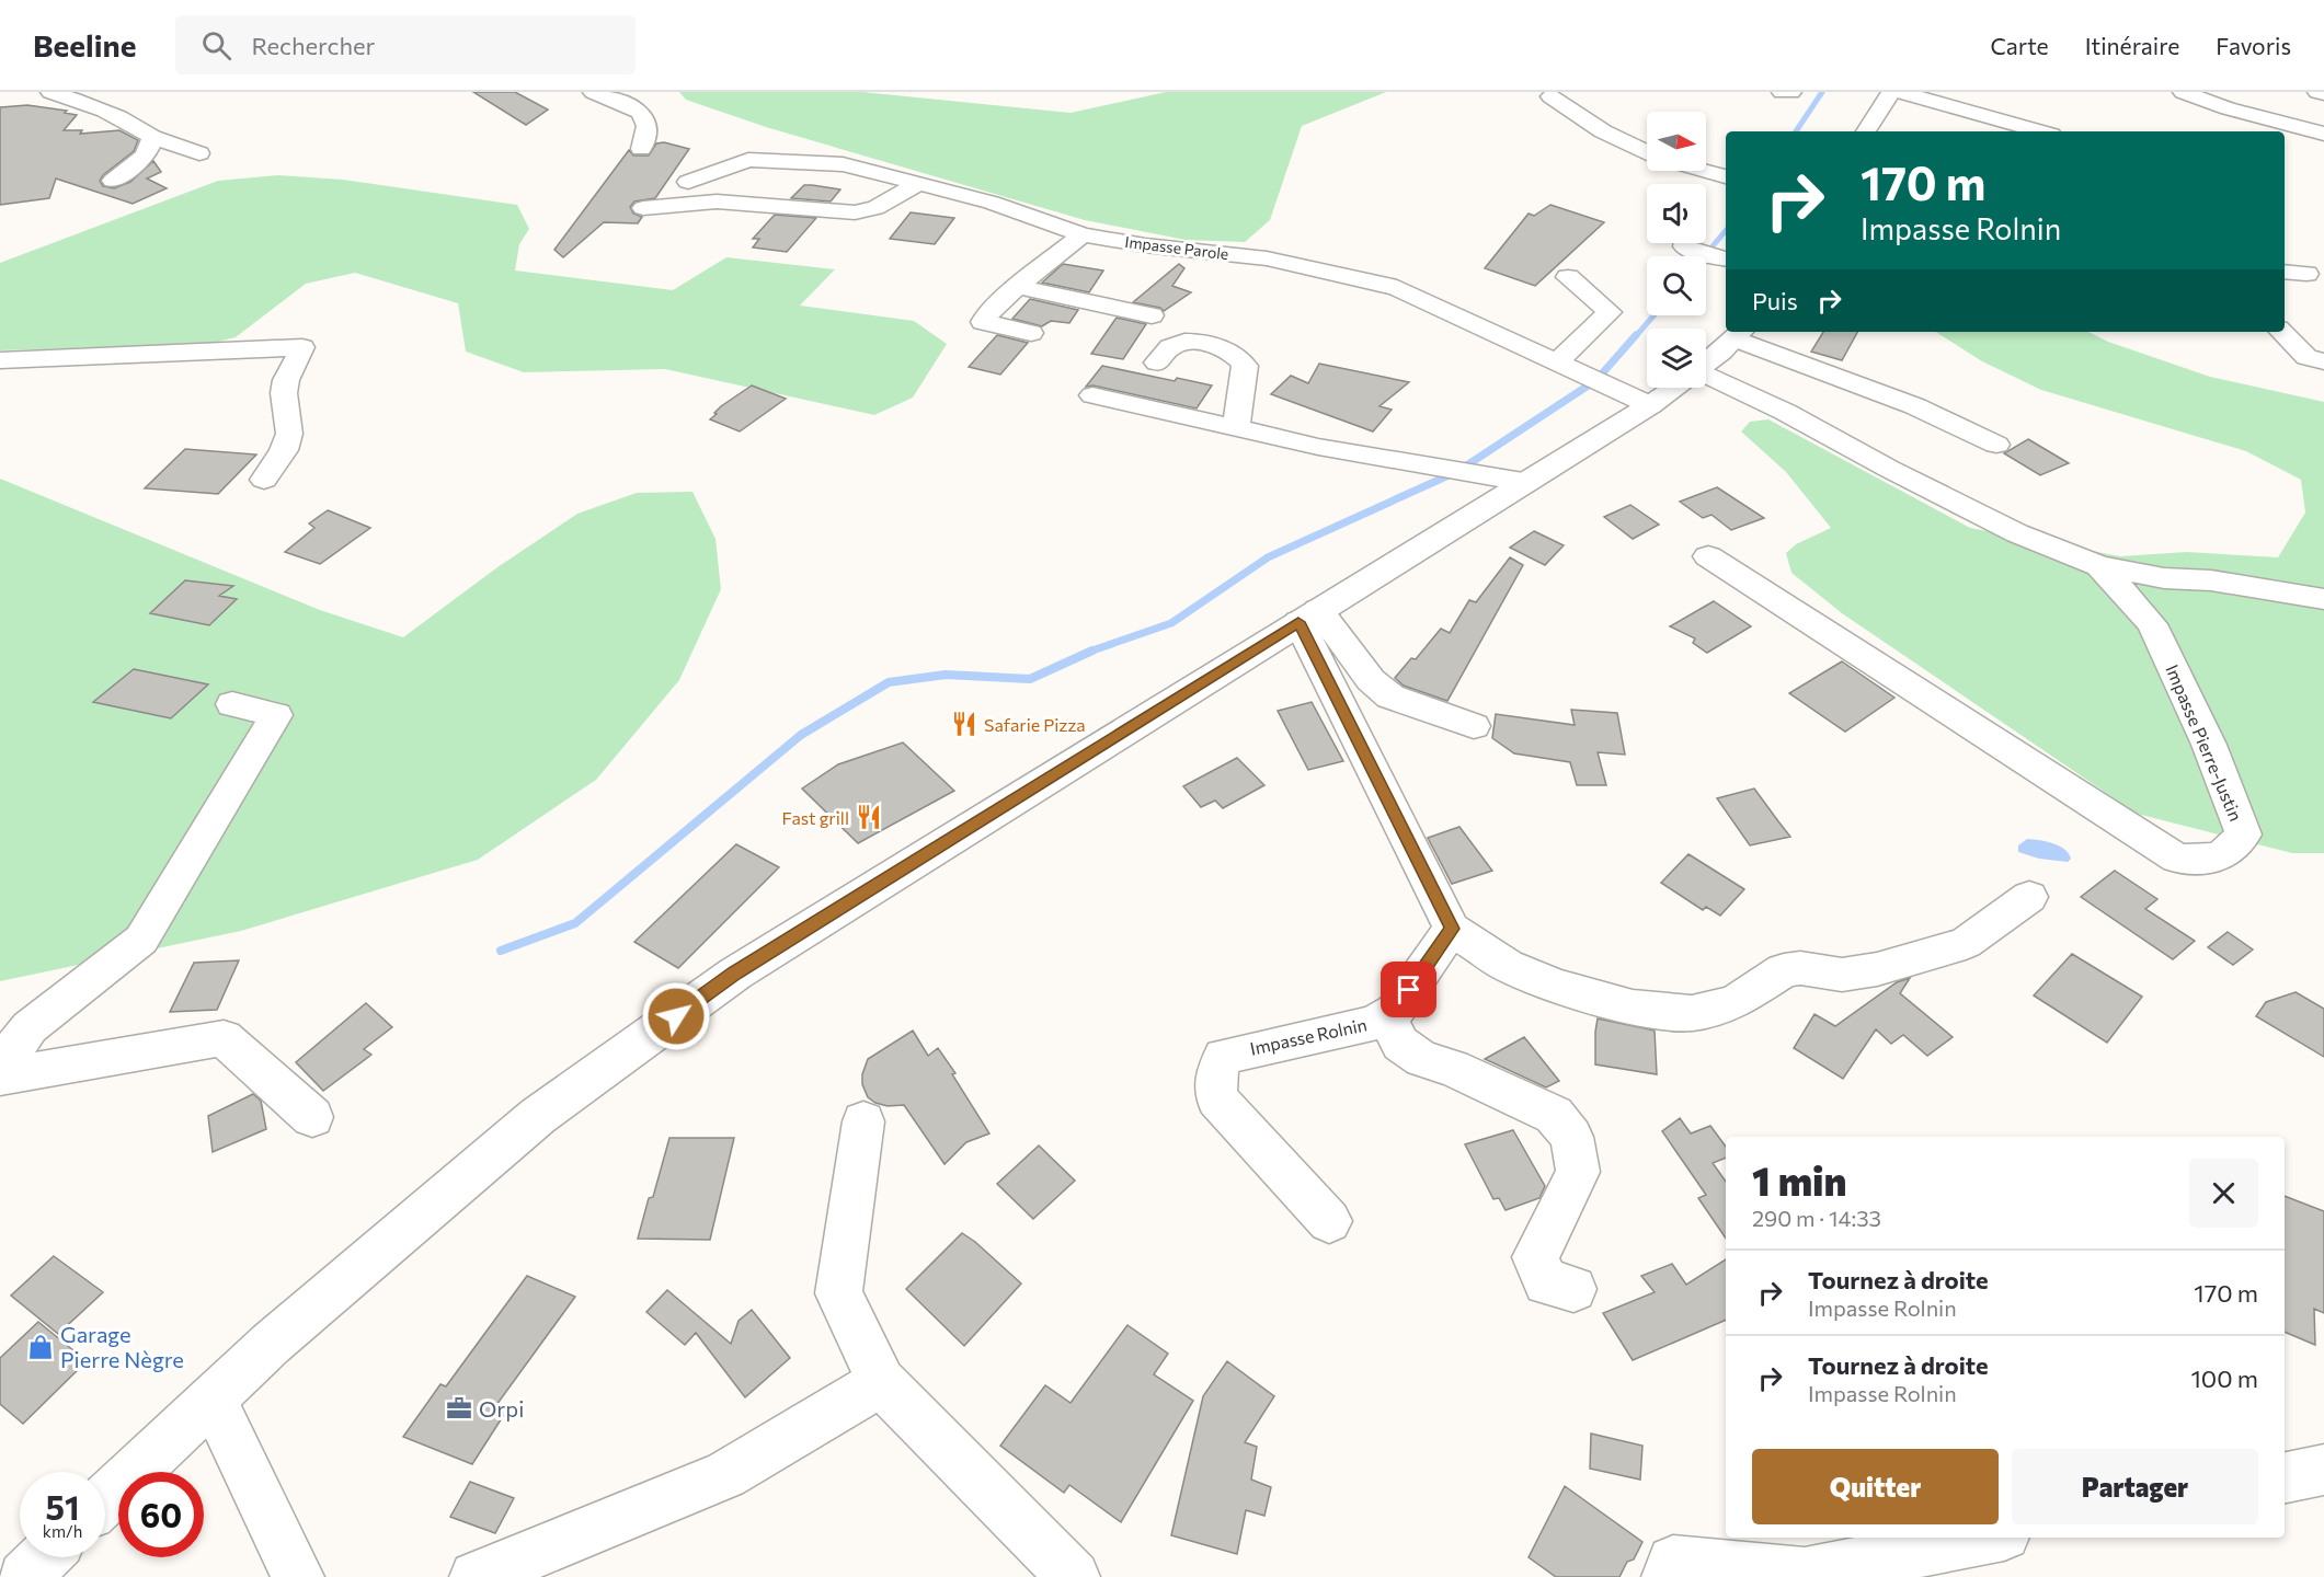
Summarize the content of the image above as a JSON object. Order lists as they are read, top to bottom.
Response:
{
  "streets": {
    "street": ["Impasse Parole", "Impasse Pierre-Justin", "Impasse Rolnin"]
  },
  "places": {
    "restaurant": ["Safarie Pizza", "Fast grill"],
    "shop": ["Garage Pierre Nègre"],
    "office": ["Orpi"]
  },
  "north": "right",
  "page": {
    "header": "Beeline",
    "search": "Rechercher",
    "nav": ["Carte", "Itinéraire", "Favoris"],
    "turn": ["170 m", "Impasse Rolnin"],
    "then": "Puis",
    "heading": ["1 min", "290 m · 14:33"],
    "list": [
      {
        "name": "Tournez à droite",
        "note": "Impasse Rolnin",
        "value": "170 m"
      },
      {
        "name": "Tournez à droite",
        "note": "Impasse Rolnin",
        "value": "100 m"
      }
    ],
    "buttons": ["Quitter", "Partager"],
    "speed": "51 km/h",
    "limit": "60"
  }
}
